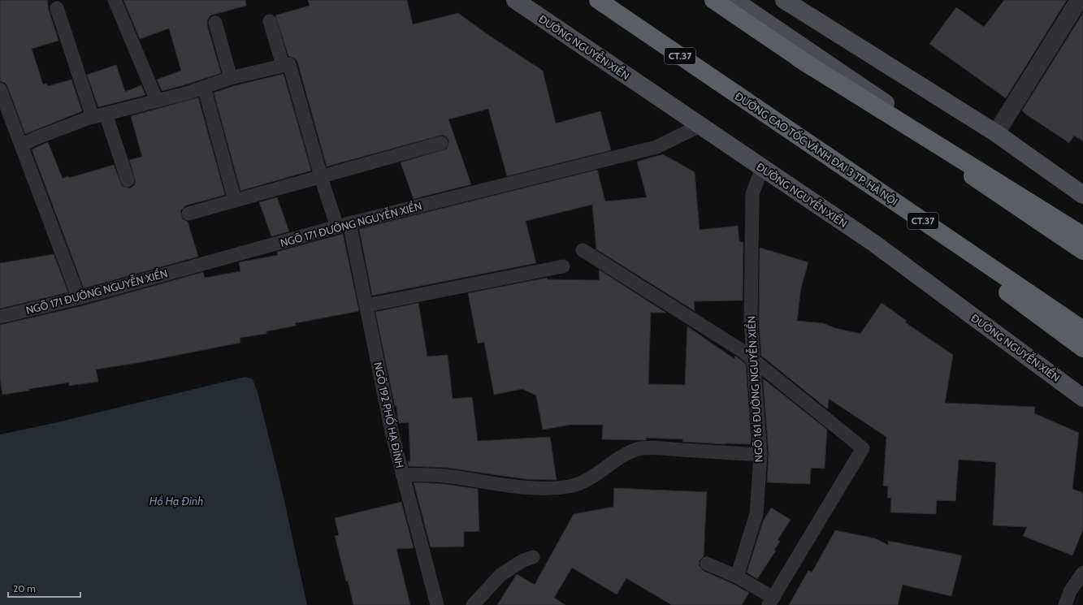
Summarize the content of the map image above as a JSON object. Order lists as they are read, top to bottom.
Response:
{
  "streets": {
    "highway": ["CT.37", "ĐƯỜNG CAO TỐC VÀNH ĐAI 3 TP. HÀ NỘI"],
    "main road": ["ĐƯỜNG NGUYỄN XIỂN"],
    "lane": ["NGÕ 171 ĐƯỜNG NGUYỄN XIỂN", "NGÕ 161 ĐƯỜNG NGUYỄN XIỂN", "NGÕ 192 PHỐ HẠ ĐÌNH"]
  },
  "crossings": [
    ["ĐƯỜNG NGUYỄN XIỂN", "NGÕ 171 ĐƯỜNG NGUYỄN XIỂN"],
    ["ĐƯỜNG NGUYỄN XIỂN", "NGÕ 161 ĐƯỜNG NGUYỄN XIỂN"],
    ["NGÕ 171 ĐƯỜNG NGUYỄN XIỂN", "NGÕ 192 PHỐ HẠ ĐÌNH"]
  ],
  "water": ["Hồ Hạ Đình"],
  "scale_bar": "20 m"
}
